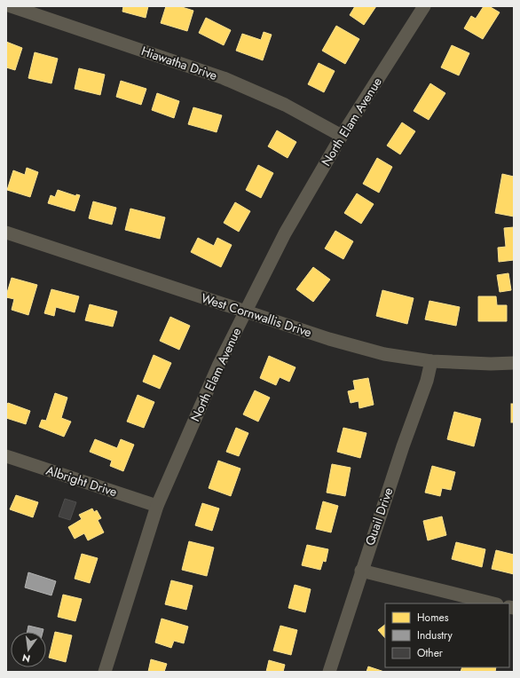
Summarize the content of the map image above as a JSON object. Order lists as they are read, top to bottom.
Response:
{
  "streets": {
    "street": [
      "Hiawatha Drive",
      "North Elam Avenue",
      "West Cornwallis Drive",
      "Albright Drive",
      "Quail Drive"
    ]
  },
  "crossings": [
    ["Hiawatha Drive", "North Elam Avenue"],
    ["North Elam Avenue", "West Cornwallis Drive"],
    ["North Elam Avenue", "Albright Drive"],
    ["West Cornwallis Drive", "Quail Drive"]
  ],
  "legend": ["Homes", "Industry", "Other"],
  "north": "bottom"
}
